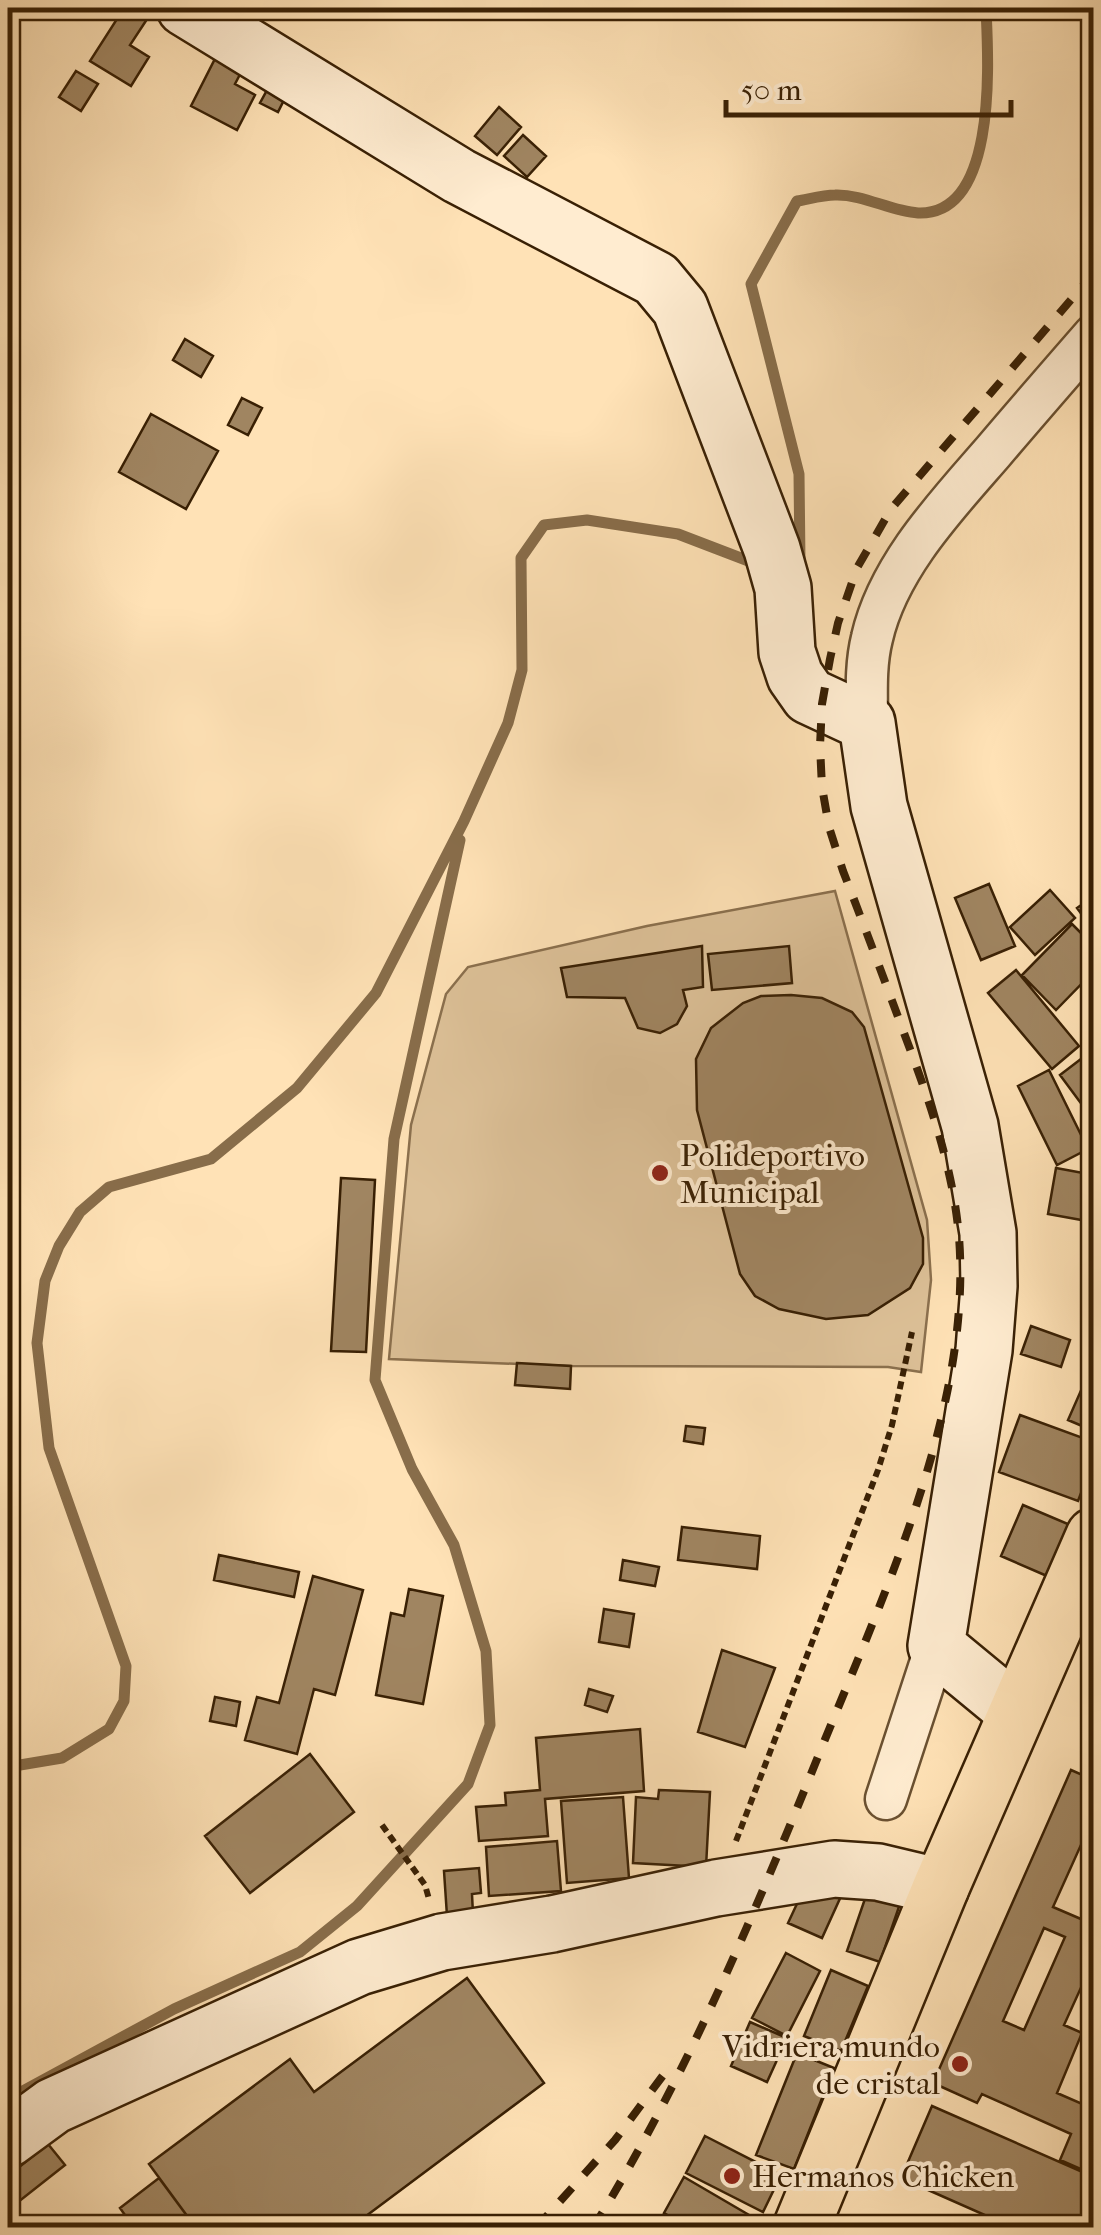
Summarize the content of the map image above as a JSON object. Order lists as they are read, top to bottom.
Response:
{
  "places": ["Polideportivo Municipal", "Vidriera mundo de cristal", "Hermanos Chicken"],
  "scale_bar": "50 m"
}
